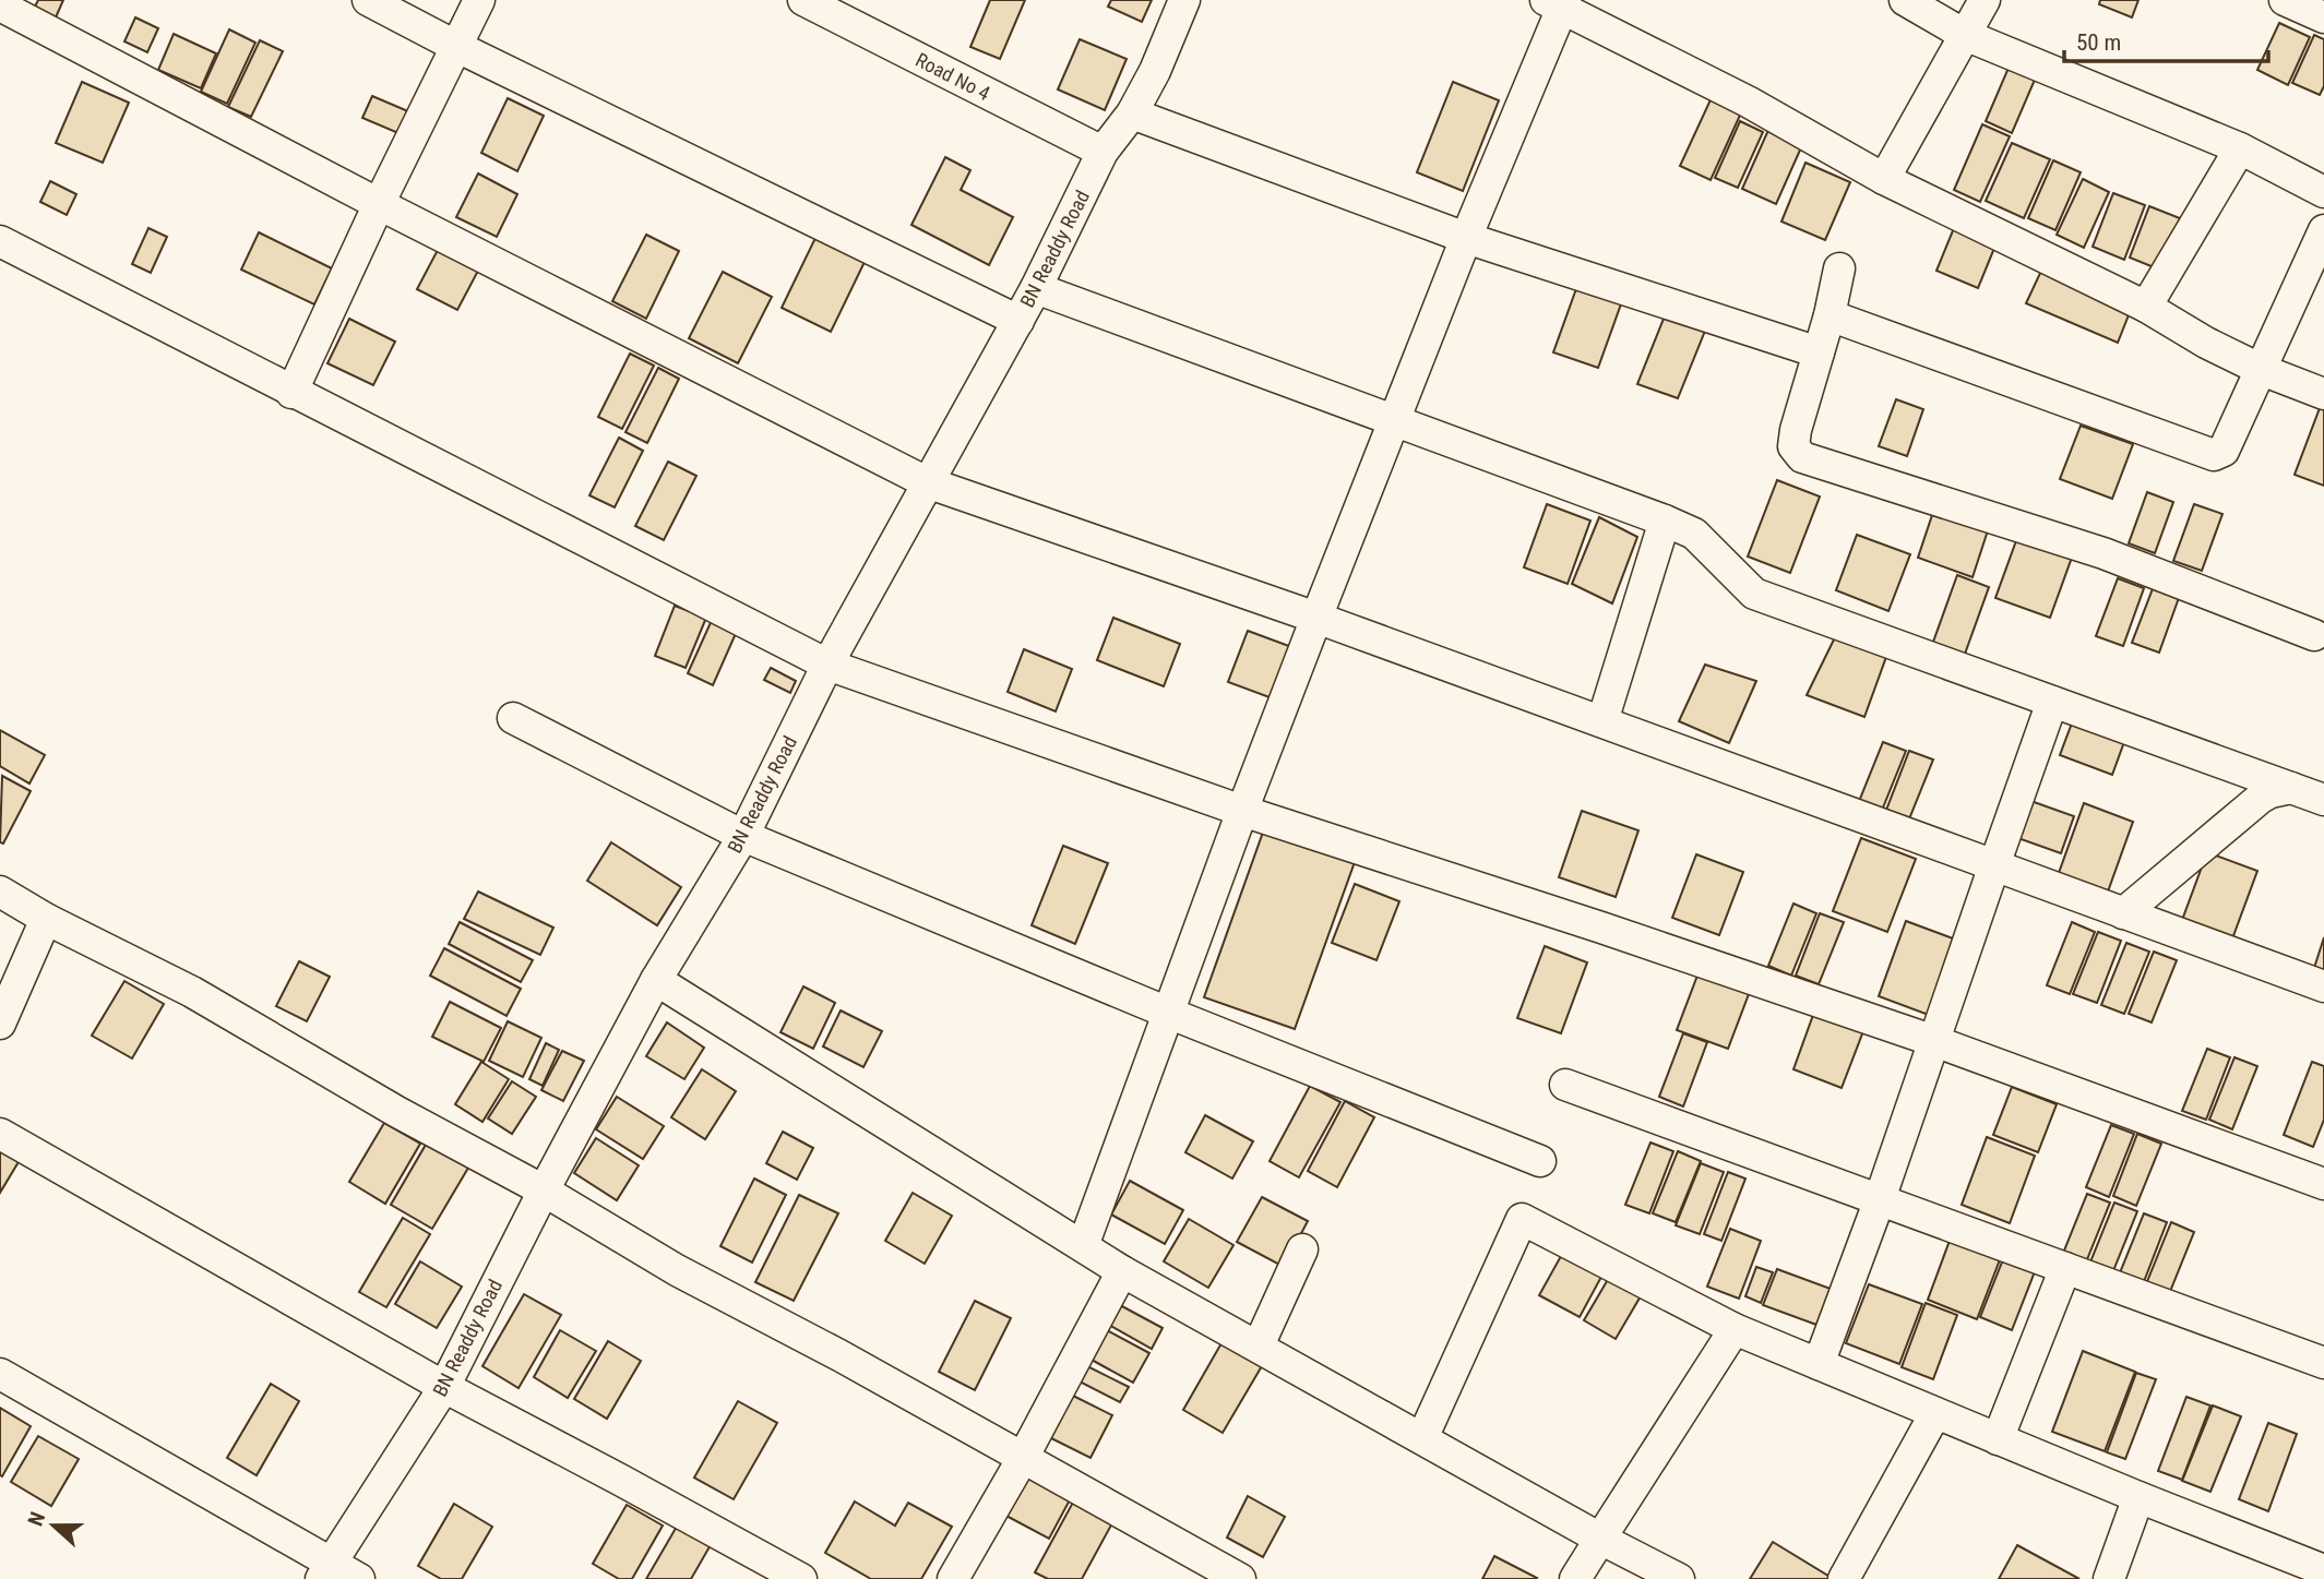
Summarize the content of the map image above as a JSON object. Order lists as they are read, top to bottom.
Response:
{
  "streets": {
    "street": ["Road No 4", "BN Readdy Road"]
  },
  "crossings": [
    ["Road No 4", "BN Readdy Road"]
  ],
  "scale_bar": "50 m",
  "north": "left"
}
